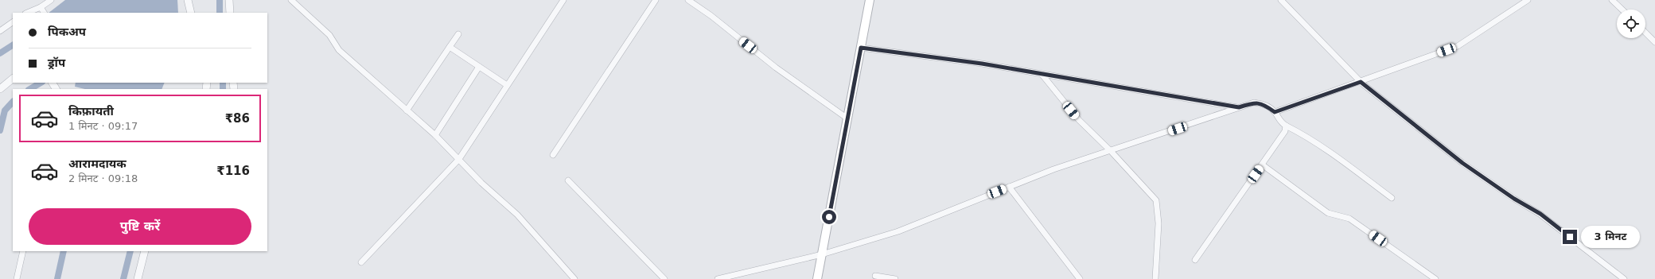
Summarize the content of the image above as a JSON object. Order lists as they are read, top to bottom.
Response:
{
  "page": {
    "banner": ["पिकअप", "ड्रॉप"],
    "list": [
      {
        "name": "किफ़ायती",
        "note": "1 मिनट · 09:17",
        "value": "₹86"
      },
      {
        "name": "आरामदायक",
        "note": "2 मिनट · 09:18",
        "value": "₹116"
      }
    ],
    "buttons": "पुष्टि करें",
    "bubble": "3 मिनट"
  }
}
